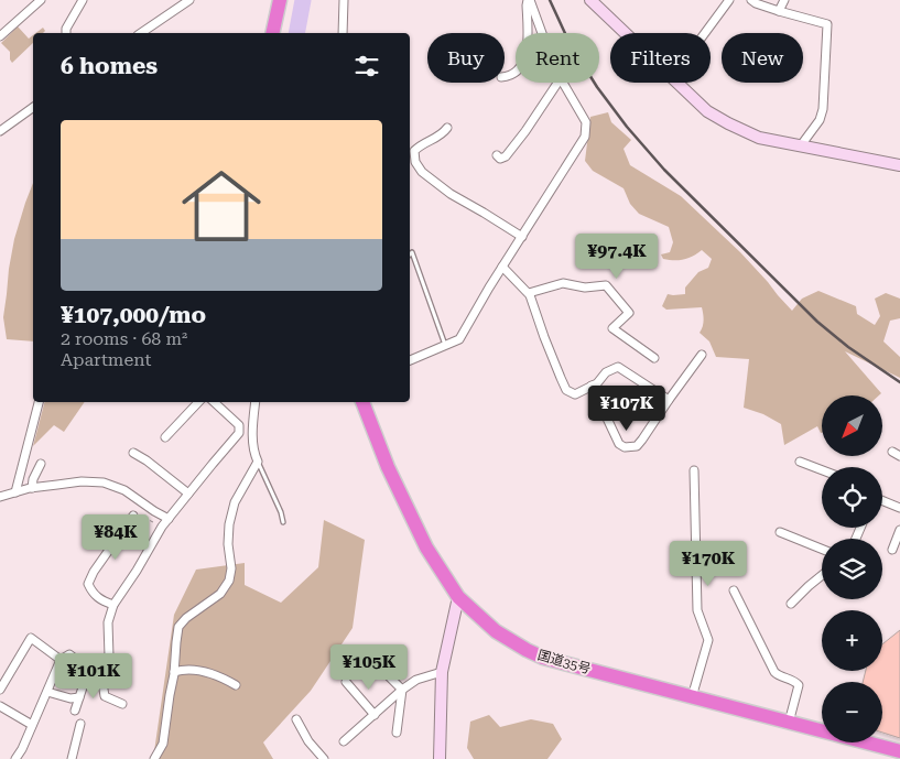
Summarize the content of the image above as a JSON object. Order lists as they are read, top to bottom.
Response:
{
  "streets": {
    "highway": ["国道35号"]
  },
  "north": "bottom left",
  "page": {
    "chip": [
      "Buy",
      "Rent",
      "Filters",
      "New"
    ],
    "heading": "6 homes",
    "list": [
      {
        "name": "¥107,000/mo",
        "note": "2 rooms · 68 m² · Apartment"
      }
    ],
    "price": [
      "¥97.4K",
      "¥107K",
      "¥84K",
      "¥170K",
      "¥105K",
      "¥101K"
    ],
    "map_buttons": ["+", "−"]
  }
}
